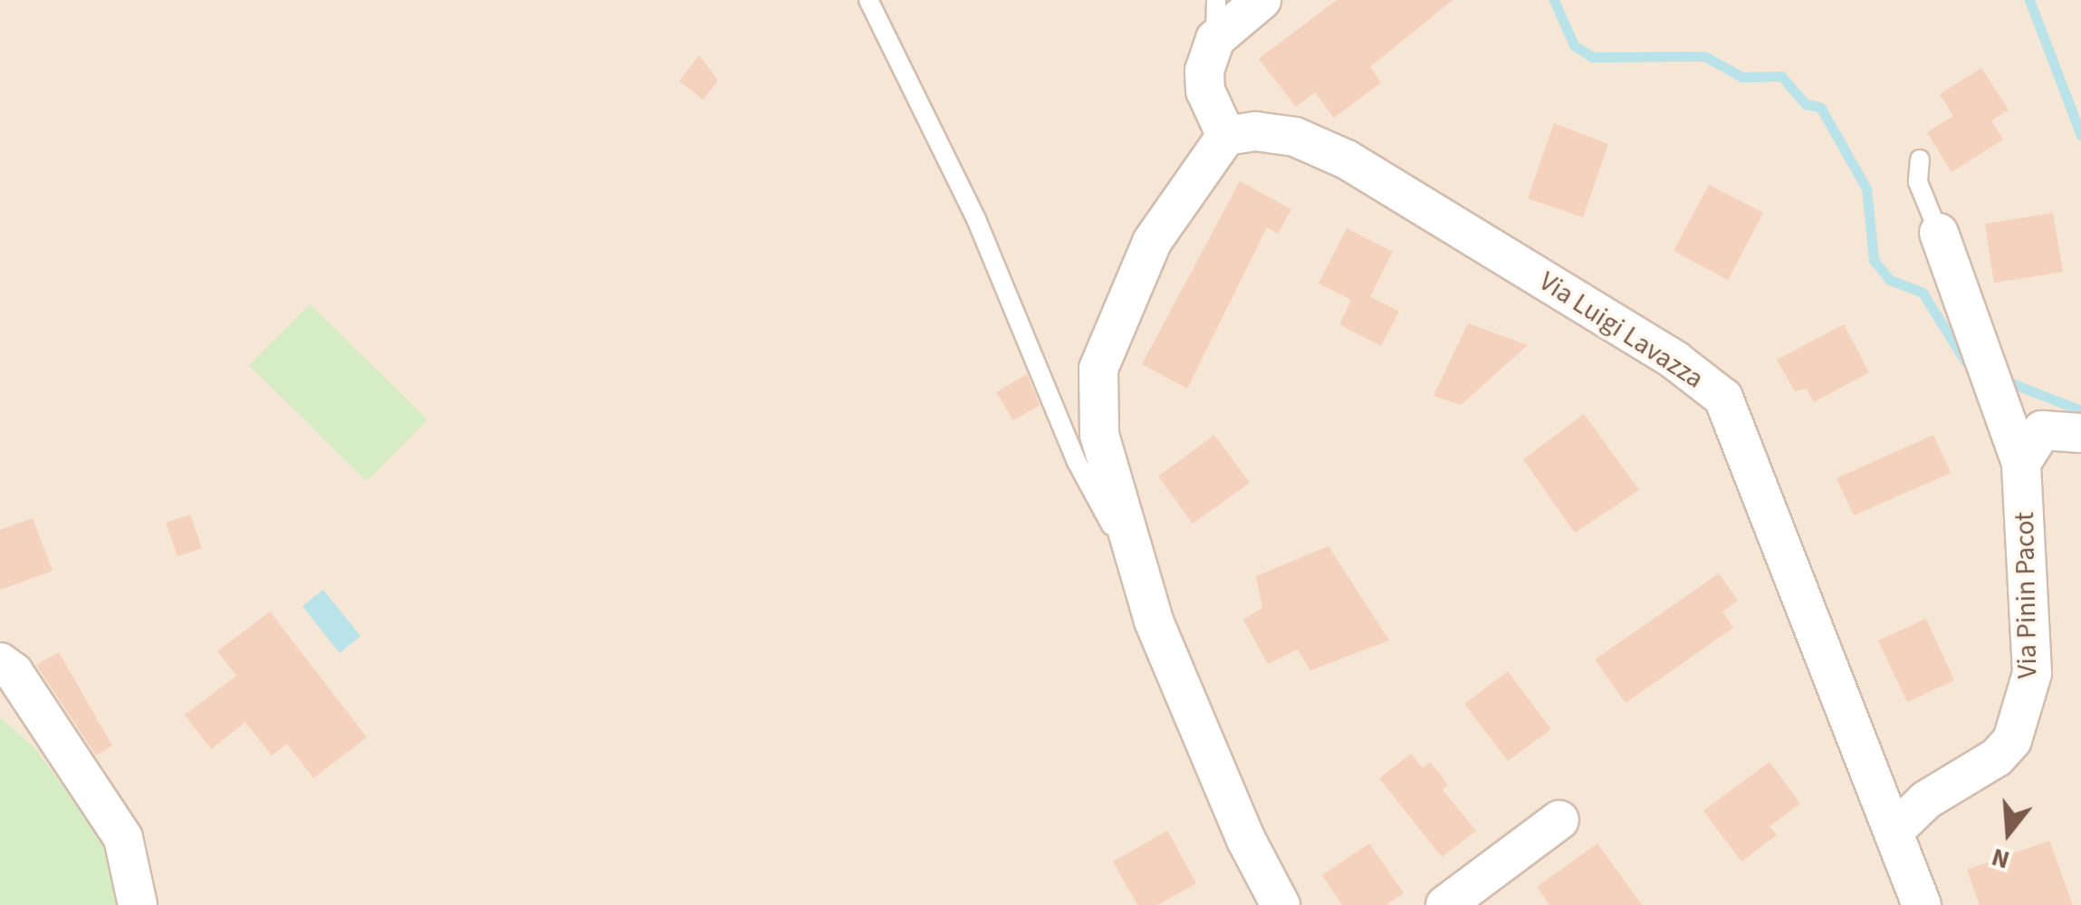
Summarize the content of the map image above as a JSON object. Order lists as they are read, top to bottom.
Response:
{
  "streets": {
    "street": ["Via Luigi Lavazza", "Via Pinin Pacot"]
  },
  "crossings": [
    ["Via Luigi Lavazza", "Via Pinin Pacot"]
  ],
  "north": "bottom"
}
